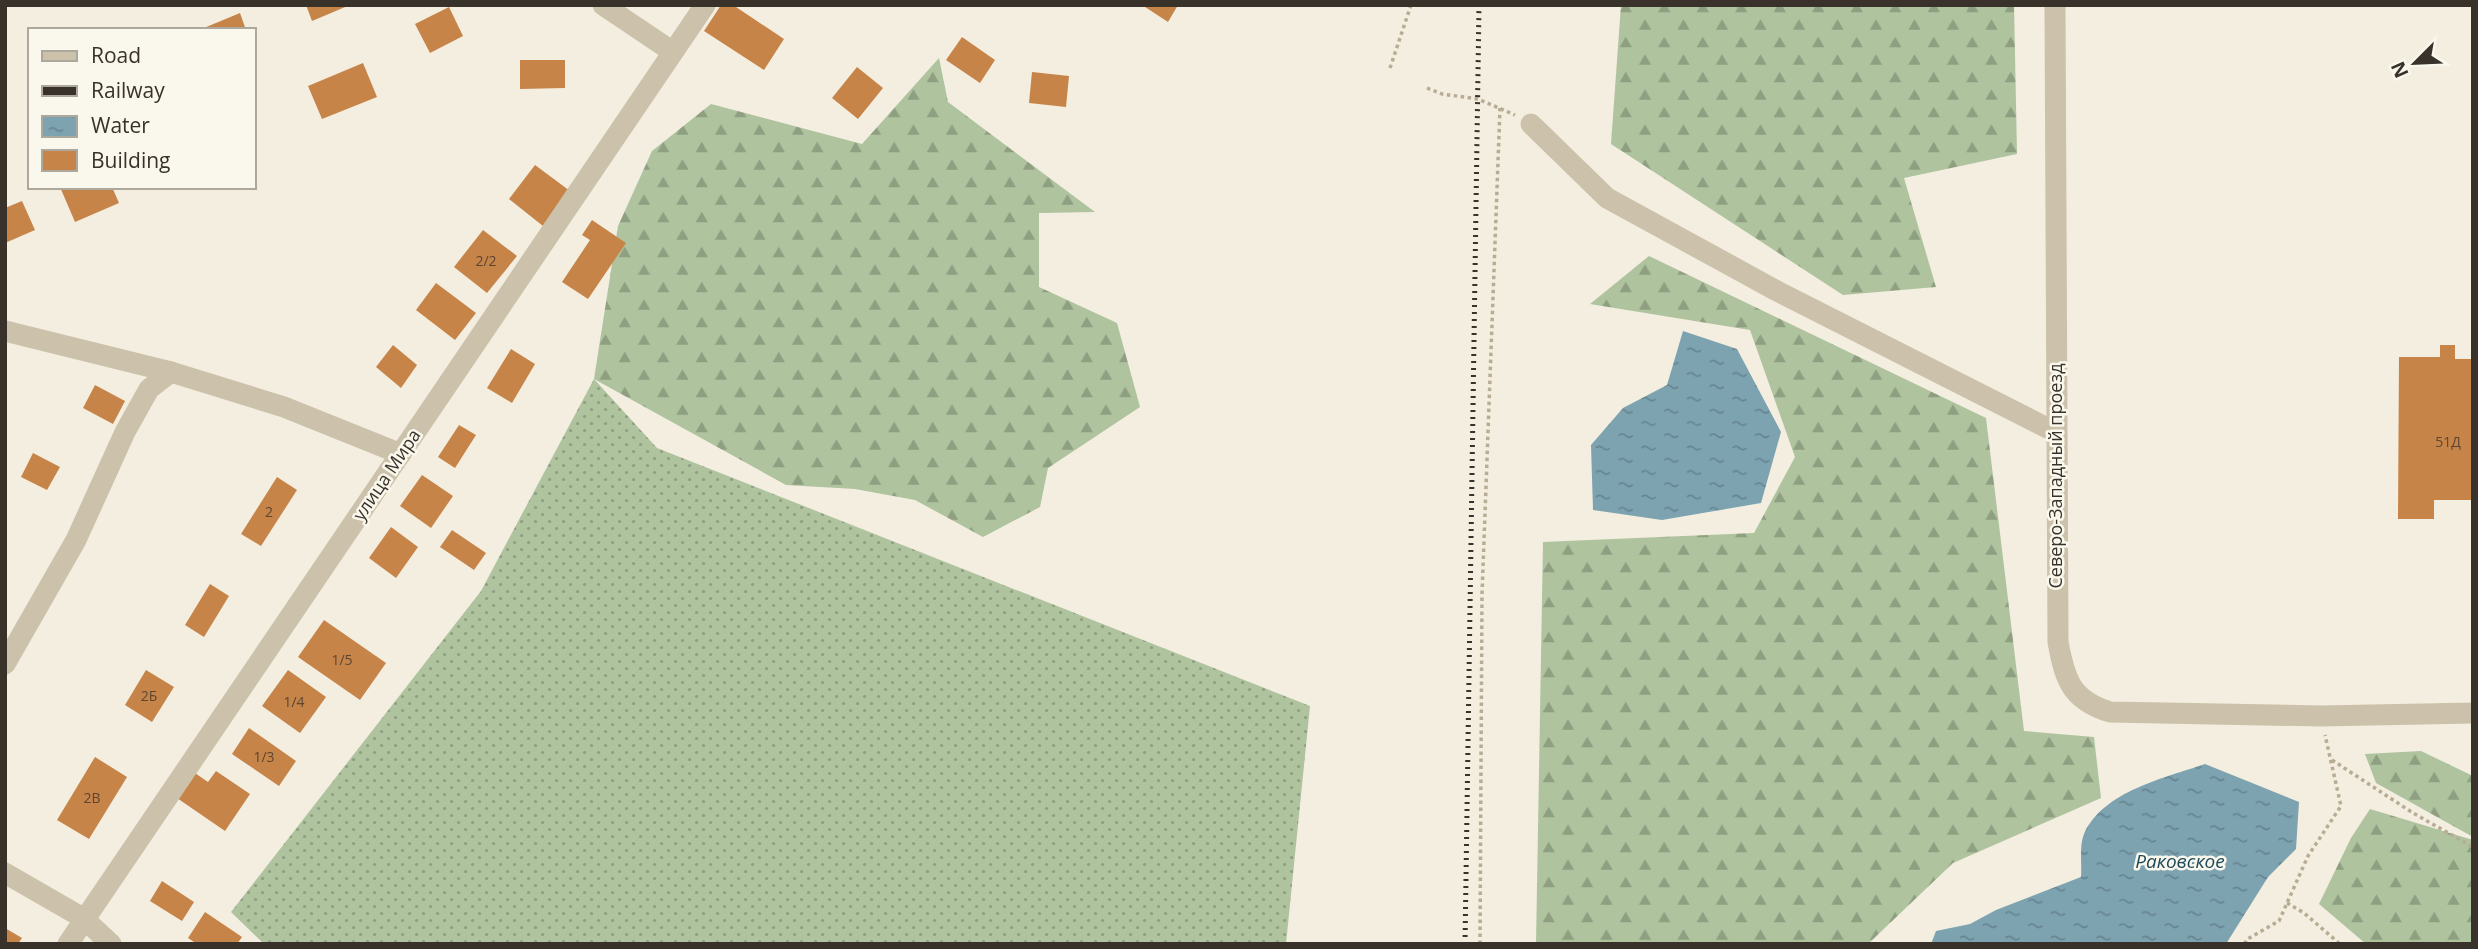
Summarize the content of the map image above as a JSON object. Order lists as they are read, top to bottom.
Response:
{
  "streets": {
    "street": ["улица Мира", "Северо-Западный проезд"]
  },
  "water": ["Раковское"],
  "house_numbers": [
    "2/2",
    "51Д",
    "2",
    "1/5",
    "2Б",
    "1/4",
    "1/3",
    "2В"
  ],
  "legend": [
    "Road",
    "Railway",
    "Water",
    "Building"
  ],
  "north": "bottom left"
}
